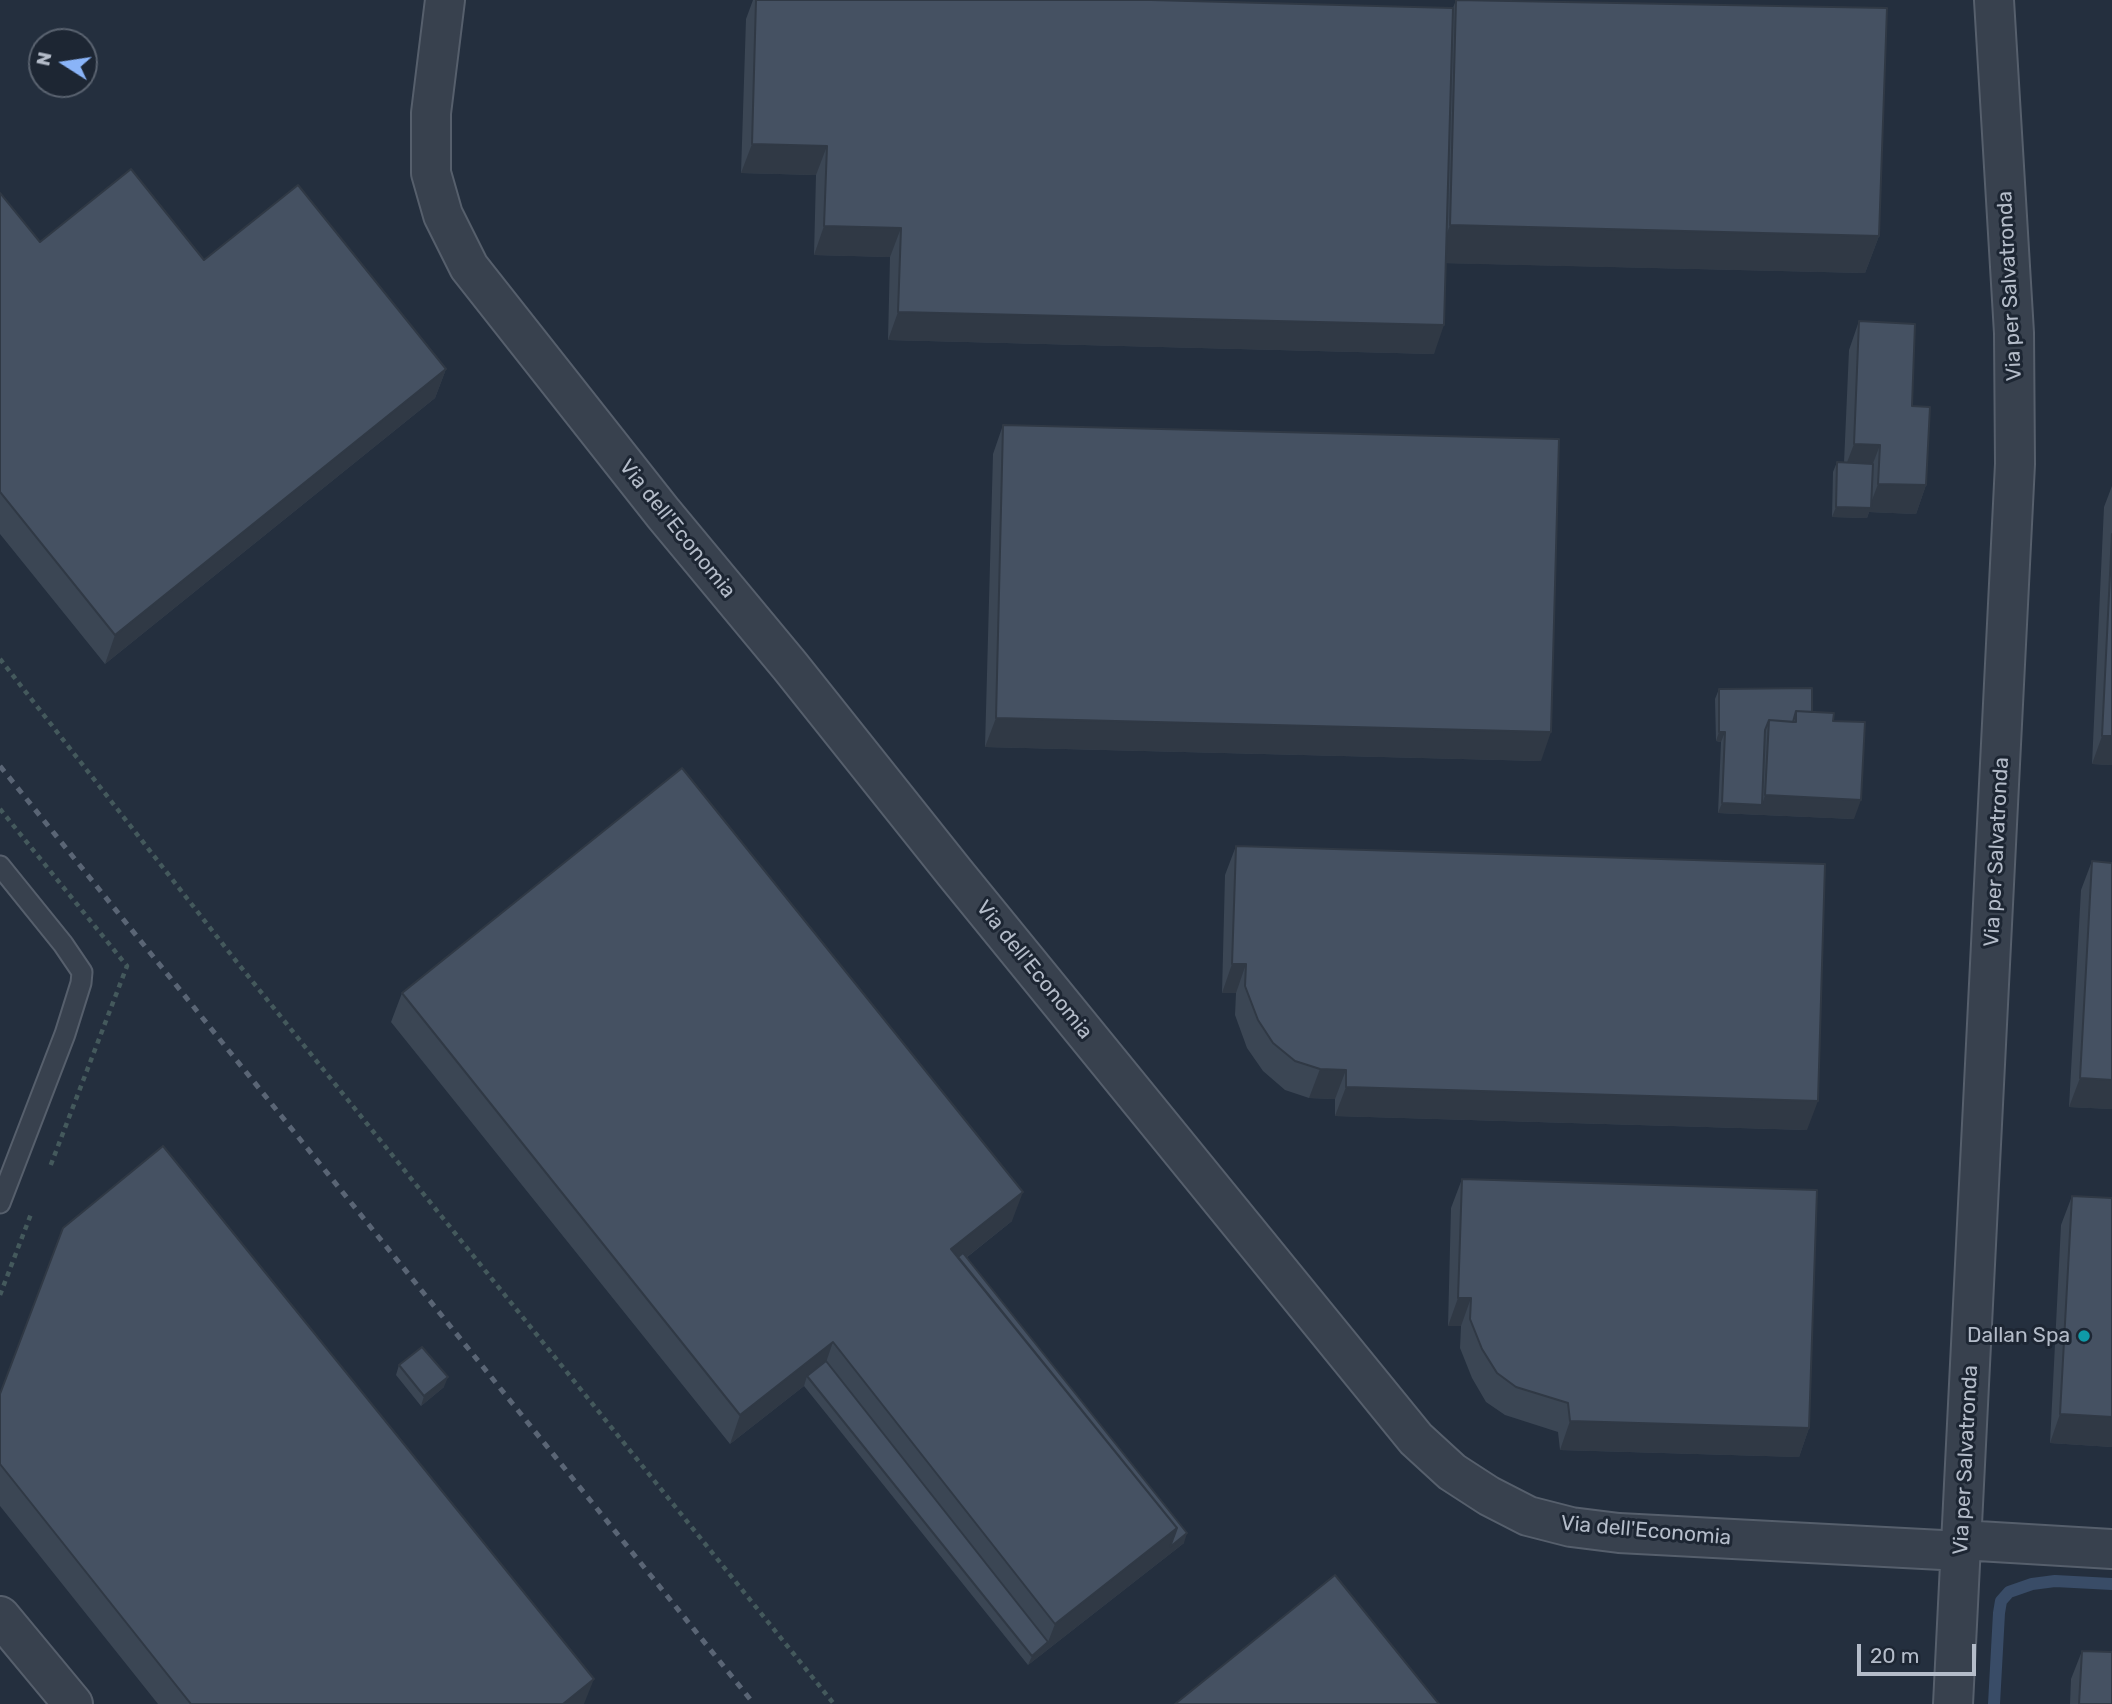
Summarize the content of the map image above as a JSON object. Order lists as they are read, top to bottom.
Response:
{
  "streets": {
    "street": ["Via per Salvatronda", "Via dell'Economia"]
  },
  "crossings": [
    ["Via per Salvatronda", "Via dell'Economia"]
  ],
  "places": ["Dallan Spa"],
  "scale_bar": "20 m",
  "north": "left"
}
